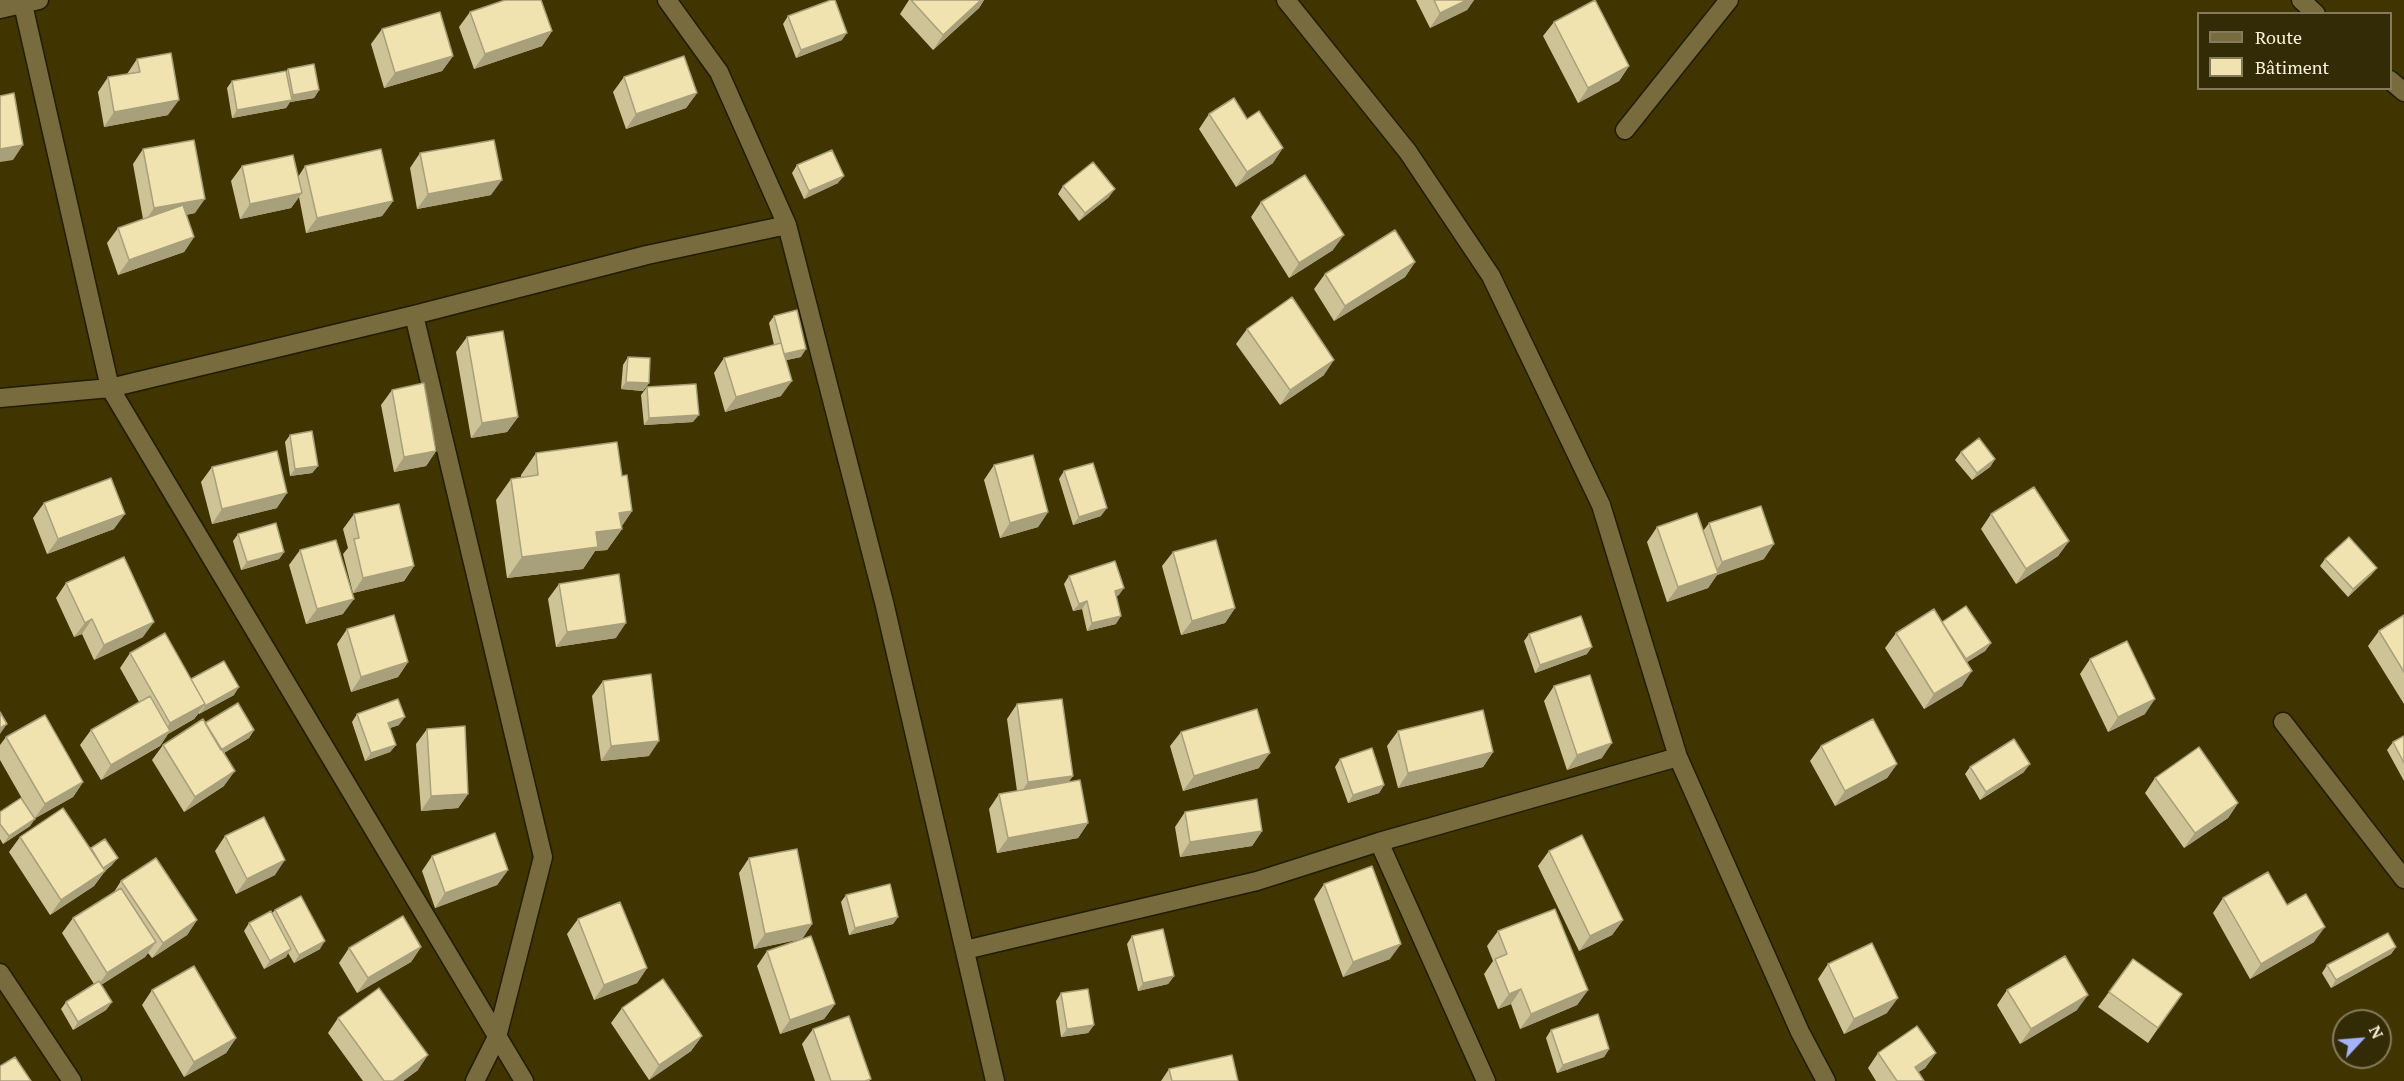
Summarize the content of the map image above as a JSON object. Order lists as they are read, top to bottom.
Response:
{
  "legend": ["Route", "Bâtiment"],
  "north": "top right"
}
